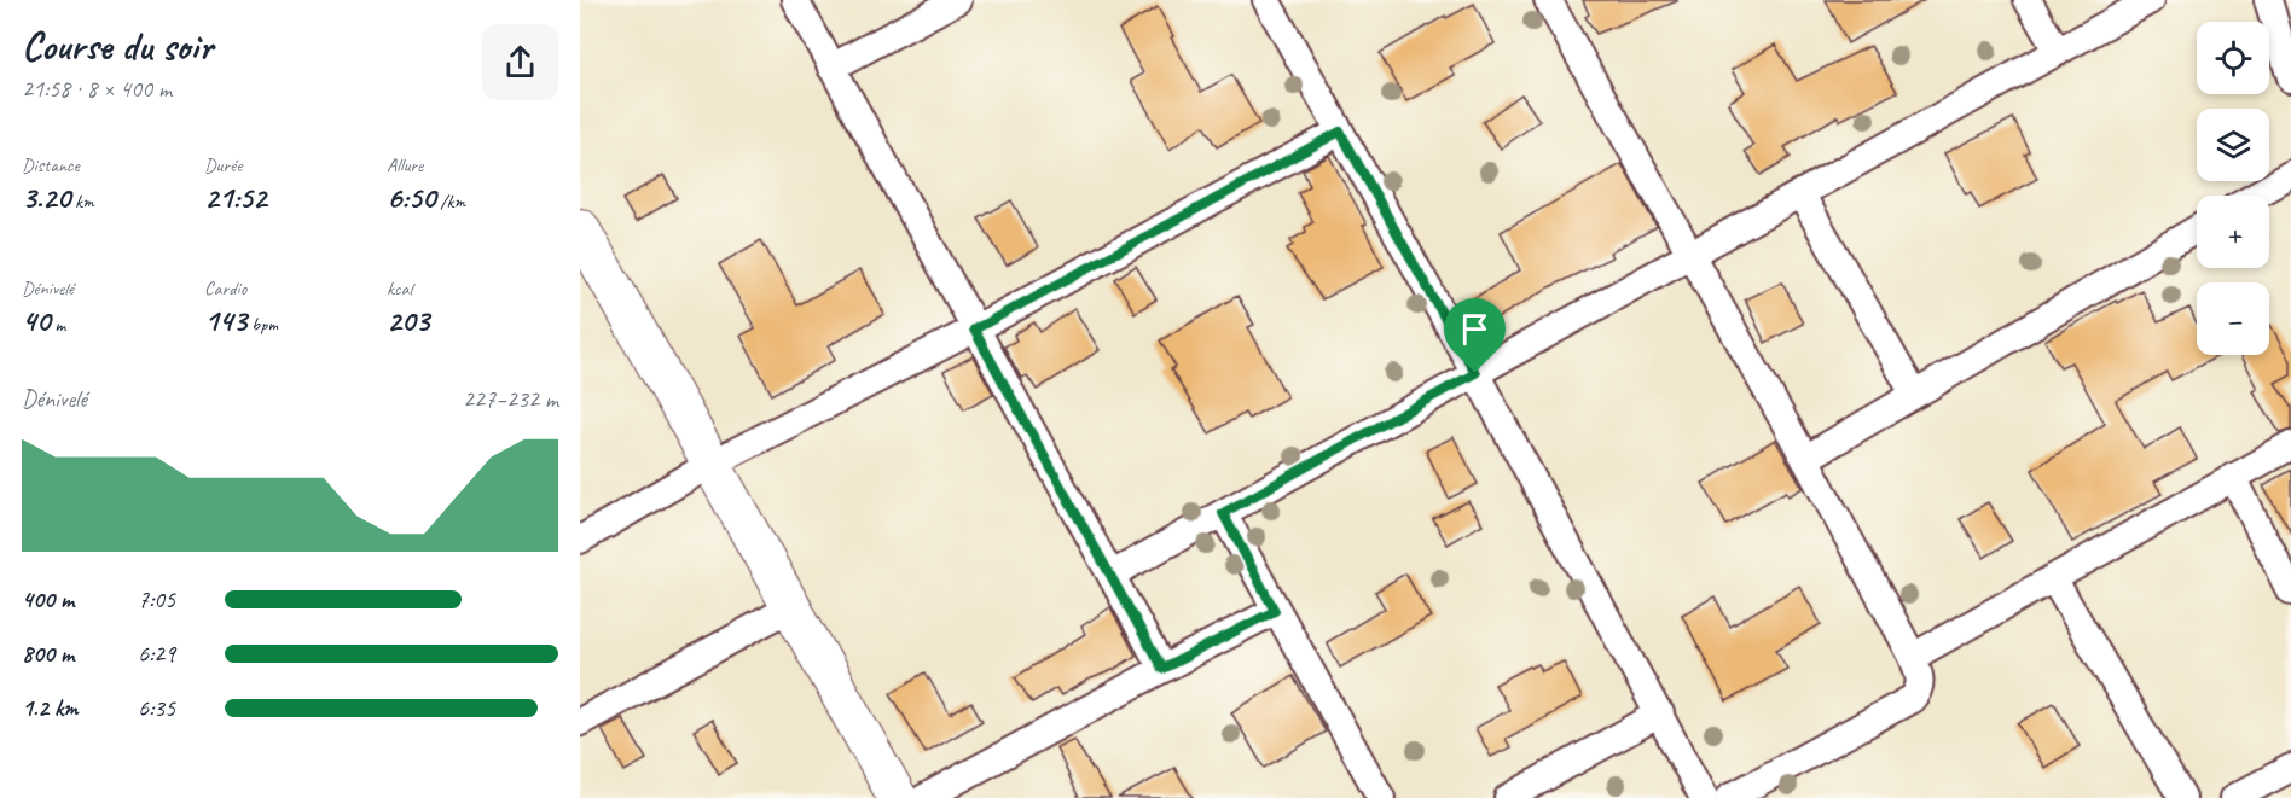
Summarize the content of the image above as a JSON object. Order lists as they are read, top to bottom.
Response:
{
  "page": {
    "heading": ["Course du soir", "21:58 · 8 × 400 m"],
    "map_buttons": ["+", "−"],
    "stats": [
      ["Distance", "3.20 km"],
      ["Durée", "21:52"],
      ["Allure", "6:50 /km"],
      ["Dénivelé", "40 m"],
      ["Cardio", "143 bpm"],
      ["kcal", "203"]
    ],
    "chart": ["Dénivelé", "227–232 m"],
    "list": [
      {
        "name": "400 m",
        "note": "7:05"
      },
      {
        "name": "800 m",
        "note": "6:29"
      },
      {
        "name": "1.2 km",
        "note": "6:35"
      }
    ]
  }
}
